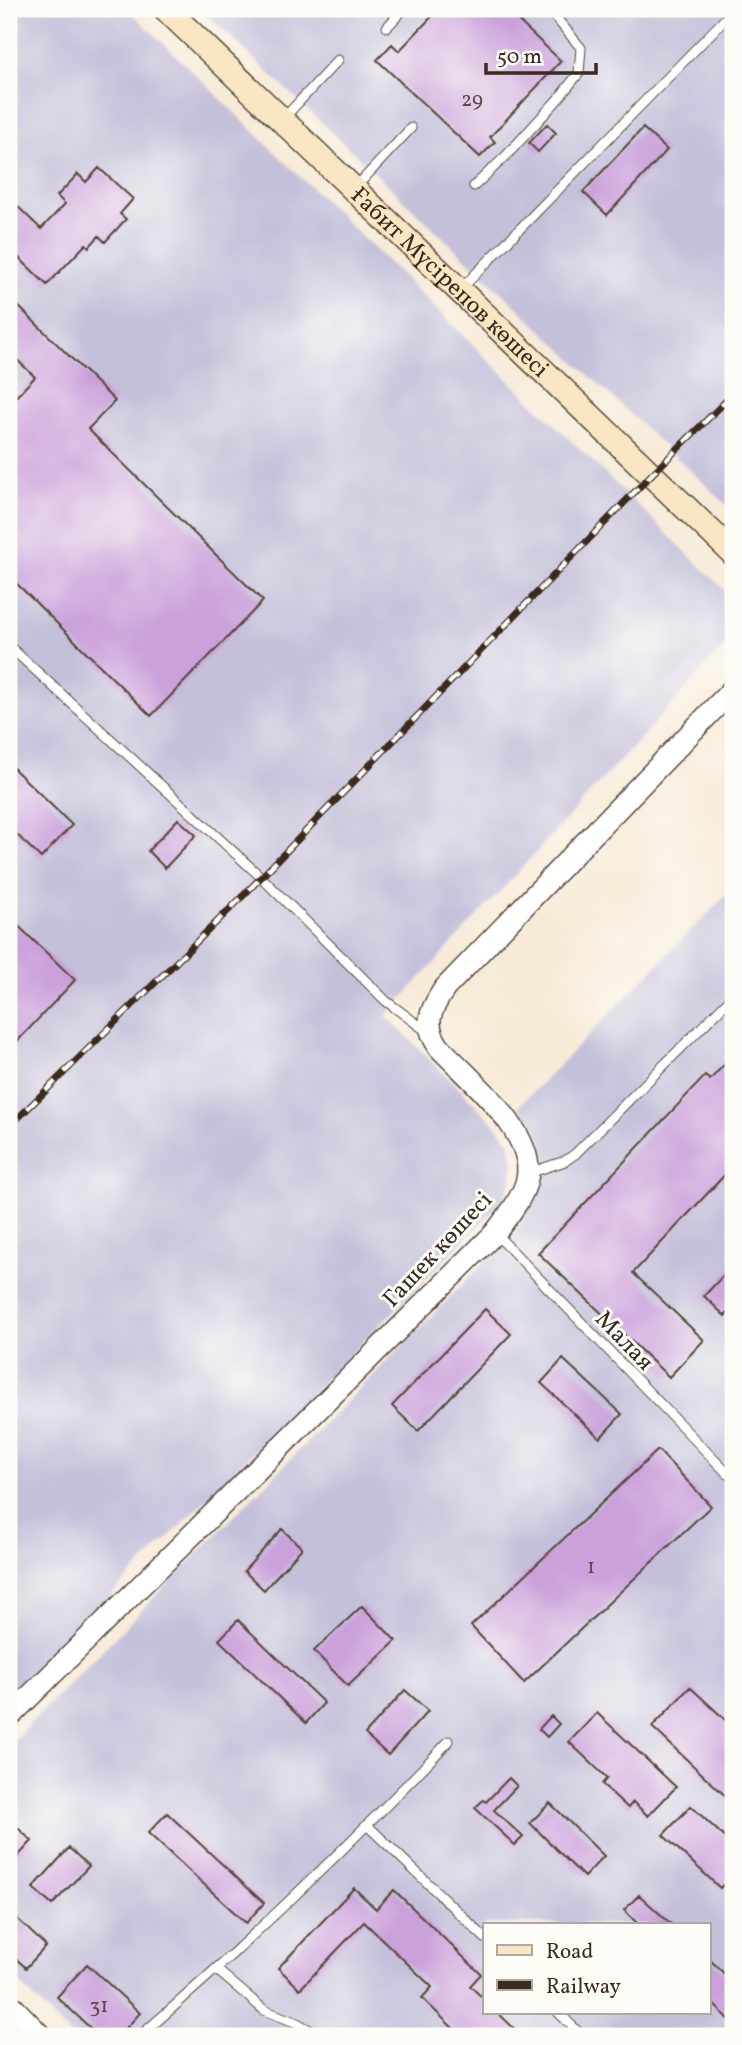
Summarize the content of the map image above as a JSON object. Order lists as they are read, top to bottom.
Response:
{
  "streets": {
    "main road": ["Ғабит Мүсірепов көшесі"],
    "street": ["Гашек көшесі"],
    "lane": ["Малая"]
  },
  "crossings": [
    ["Гашек көшесі", "Малая"]
  ],
  "house_numbers": ["29", "1", "31"],
  "legend": ["Road", "Railway"],
  "scale_bar": "50 m"
}
